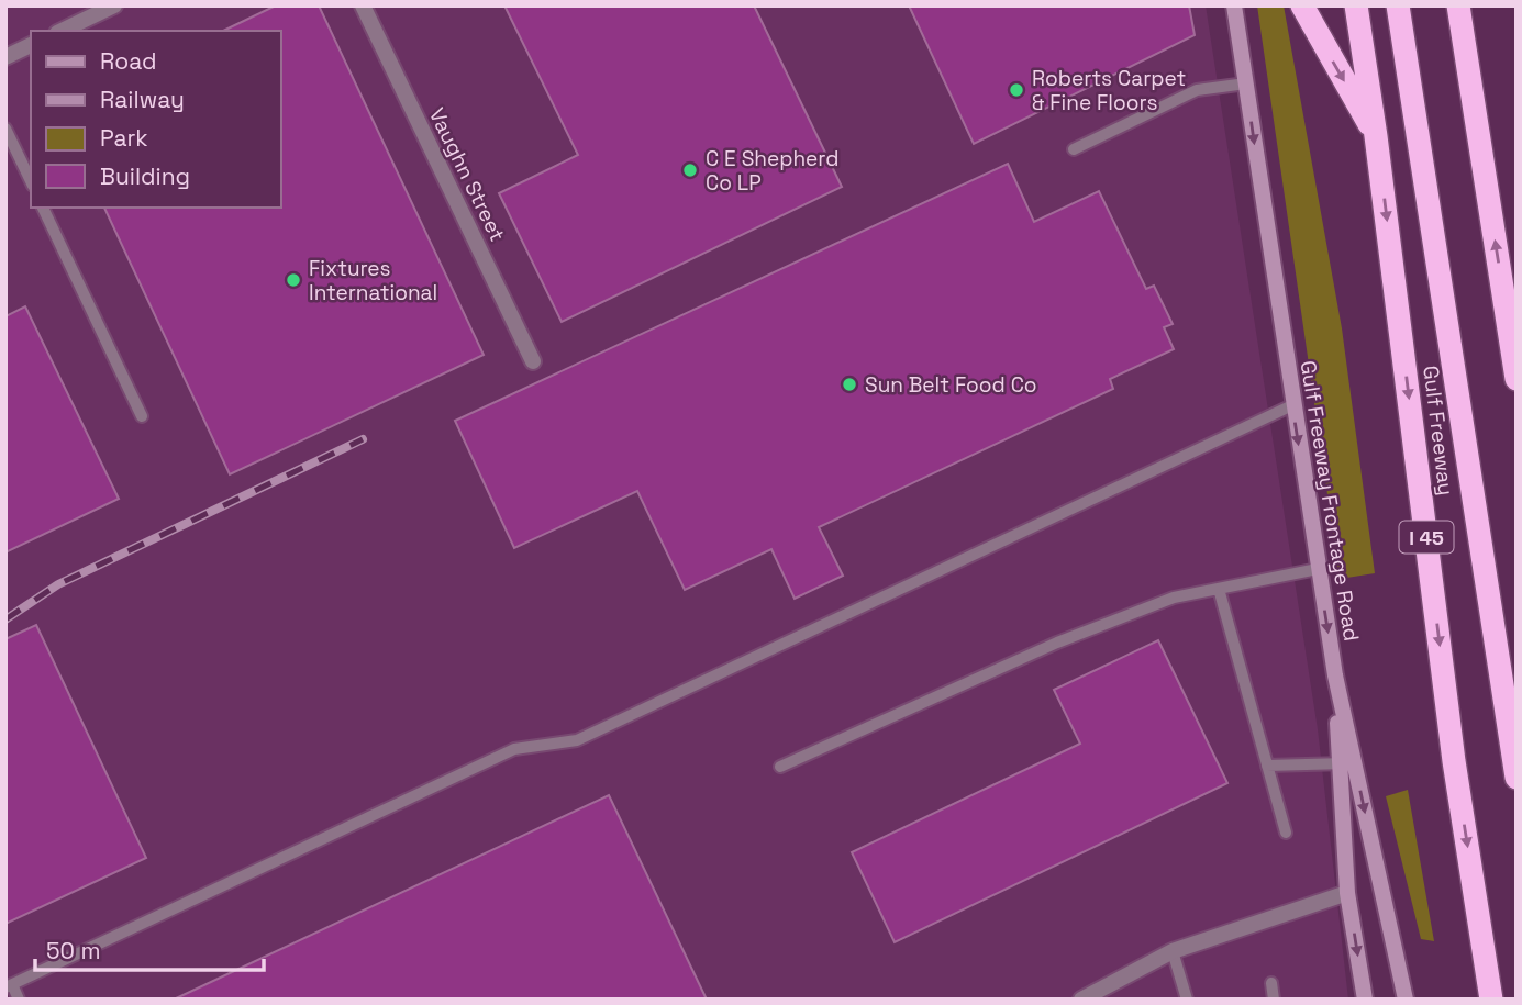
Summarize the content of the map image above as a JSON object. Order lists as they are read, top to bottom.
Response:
{
  "streets": {
    "highway": ["Gulf Freeway", "I 45"],
    "main road": ["Gulf Freeway Frontage Road"],
    "street": ["Vaughn Street"]
  },
  "one_way": ["Gulf Freeway Frontage Road"],
  "places": [
    "Roberts Carpet & Fine Floors",
    "C E Shepherd Co LP",
    "Fixtures International",
    "Sun Belt Food Co"
  ],
  "legend": [
    "Road",
    "Railway",
    "Park",
    "Building"
  ],
  "scale_bar": "50 m"
}
